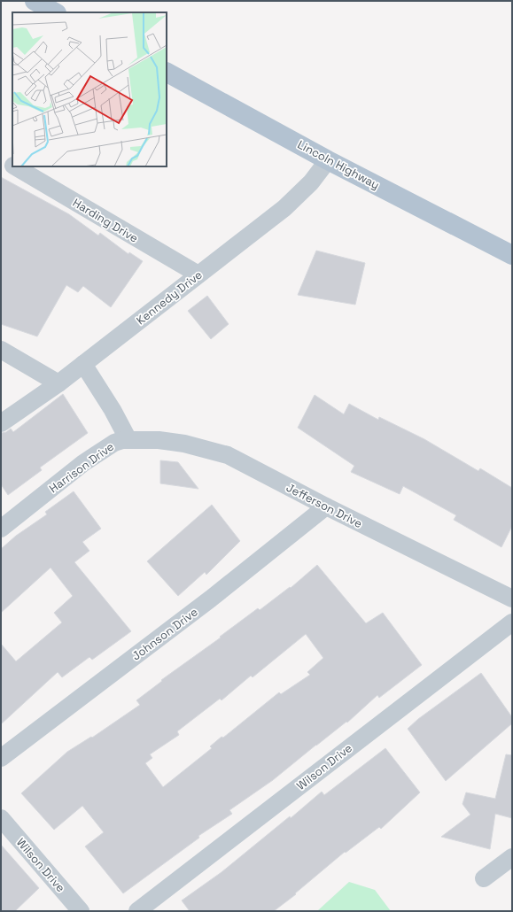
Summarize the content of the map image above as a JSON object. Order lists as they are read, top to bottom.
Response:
{
  "streets": {
    "main road": ["Lincoln Highway"],
    "street": [
      "Harding Drive",
      "Kennedy Drive",
      "Harrison Drive",
      "Jefferson Drive",
      "Johnson Drive",
      "Wilson Drive"
    ]
  },
  "crossings": [
    ["Lincoln Highway", "Kennedy Drive"],
    ["Harding Drive", "Kennedy Drive"],
    ["Kennedy Drive", "Harrison Drive"],
    ["Harrison Drive", "Jefferson Drive"],
    ["Jefferson Drive", "Johnson Drive"]
  ]
}
